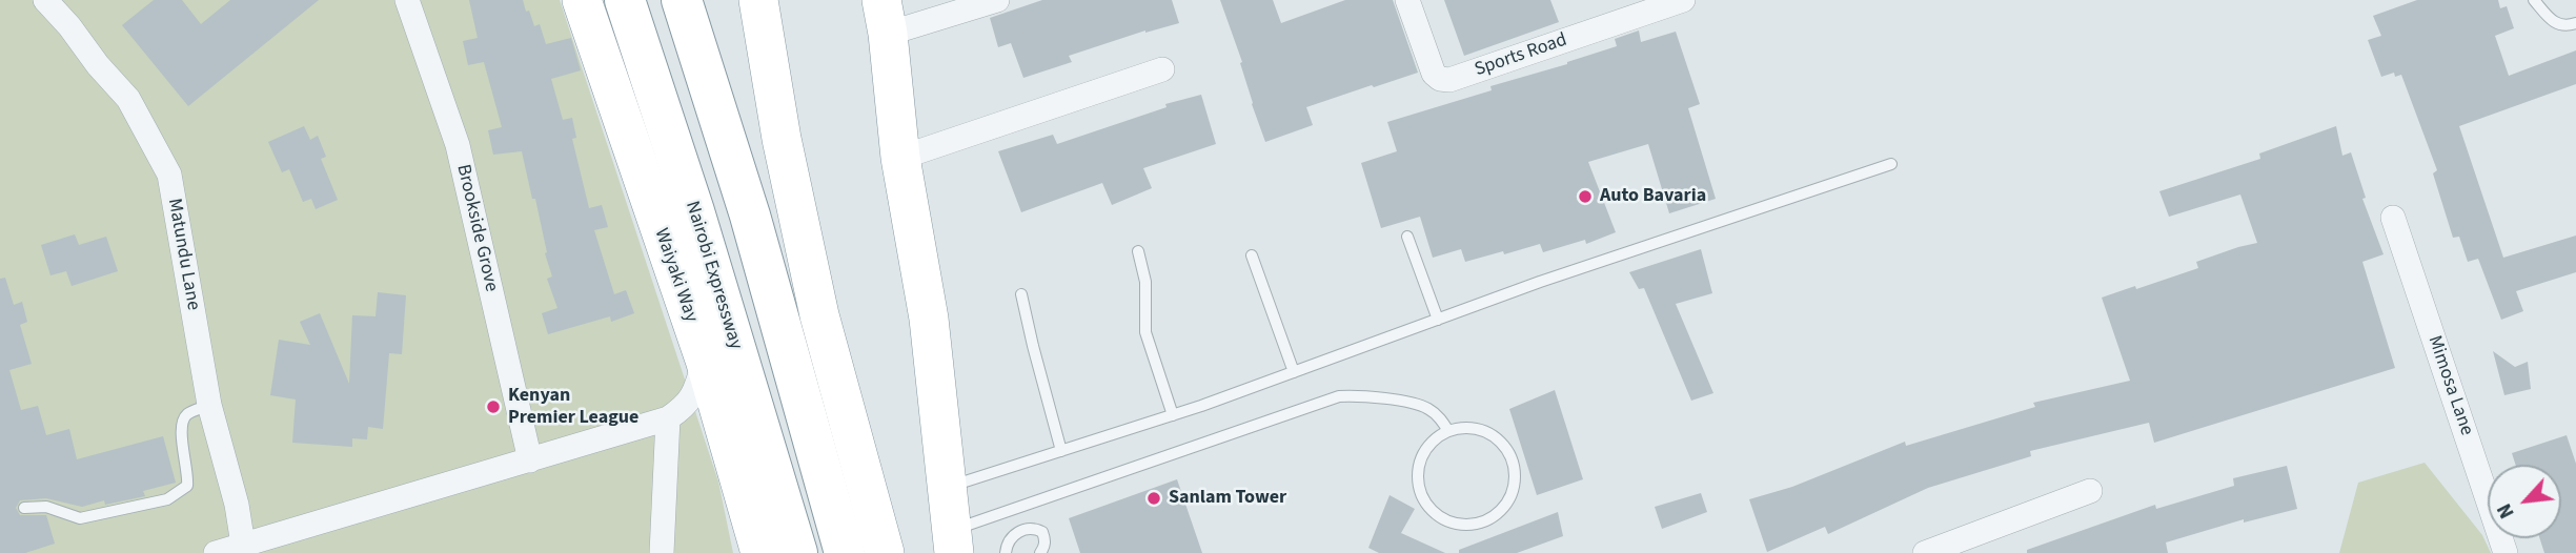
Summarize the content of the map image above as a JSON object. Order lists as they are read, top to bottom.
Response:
{
  "streets": {
    "highway": ["Waiyaki Way", "Nairobi Expressway"],
    "street": [
      "Sports Road",
      "Brookside Grove",
      "Matundu Lane",
      "Mimosa Lane"
    ]
  },
  "places": ["Auto Bavaria", "Kenyan Premier League", "Sanlam Tower"],
  "north": "bottom left"
}
